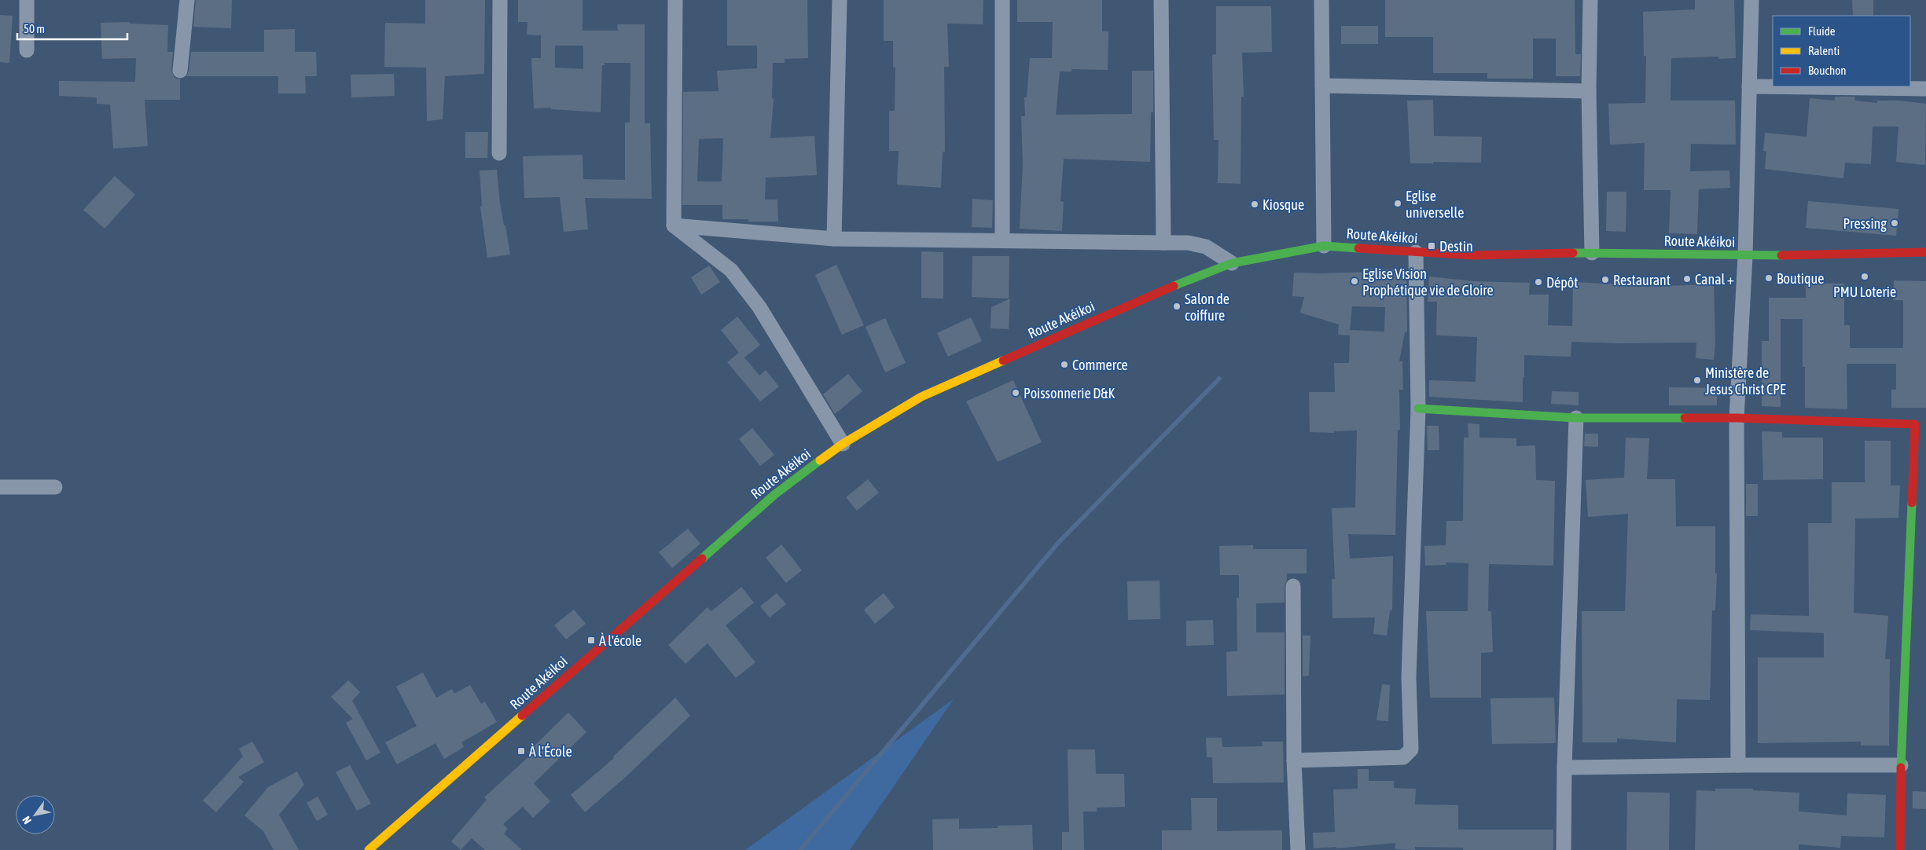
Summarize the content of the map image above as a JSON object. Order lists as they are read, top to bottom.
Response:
{
  "streets": {
    "street": ["Route Akéikoi"]
  },
  "places": {
    "other": [
      "Eglise universelle",
      "Kiosque",
      "Pressing",
      "PMU Loterie",
      "Boutique",
      "Canal +",
      "Restaurant",
      "Eglise Vision Prophétique vie de Gloire",
      "Dépôt",
      "Salon de coiffure",
      "Commerce",
      "Ministère de Jesus Christ CPE",
      "Poissonnerie D&K"
    ],
    "transit": ["Destin", "À l'école", "À l'École"]
  },
  "legend": ["Fluide", "Ralenti", "Bouchon"],
  "scale_bar": "50 m",
  "north": "bottom left"
}
